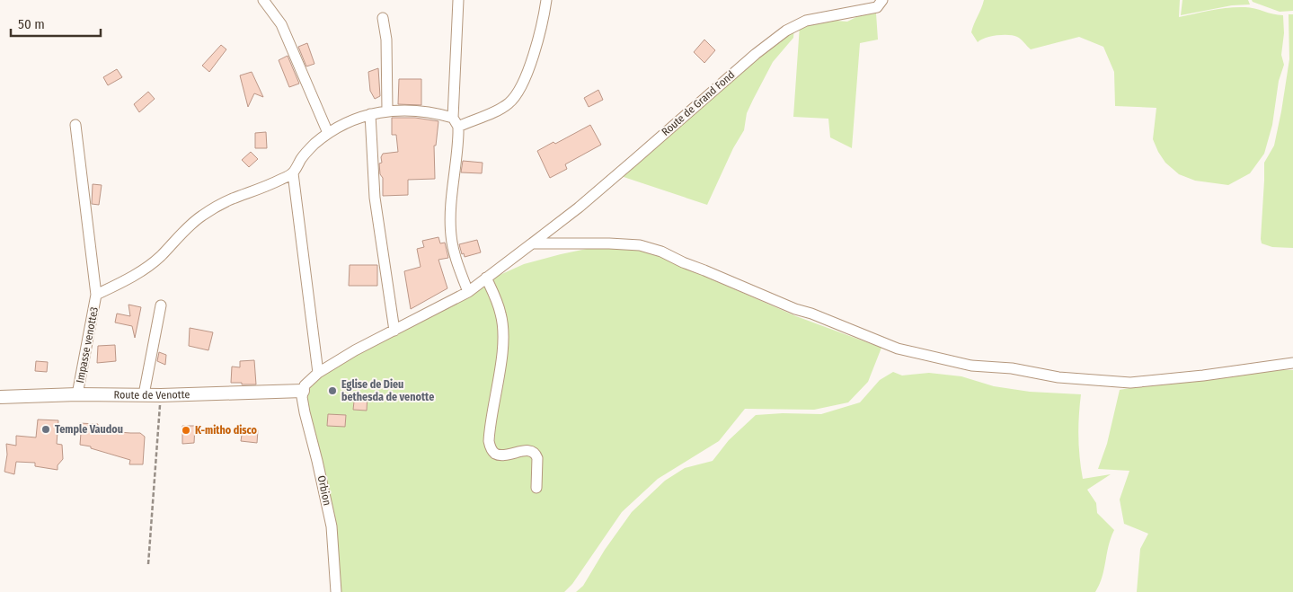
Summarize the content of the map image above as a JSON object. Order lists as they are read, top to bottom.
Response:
{
  "streets": {
    "street": [
      "Route de Grand Fond",
      "Impasse venotte3",
      "Route de Venotte",
      "Orbion"
    ]
  },
  "crossings": [
    ["Route de Grand Fond", "Route de Venotte"],
    ["Route de Grand Fond", "Orbion"],
    ["Impasse venotte3", "Route de Venotte"],
    ["Route de Venotte", "Orbion"]
  ],
  "places": ["Eglise de Dieu bethesda de venotte", "Temple Vaudou", "K-mitho disco"],
  "scale_bar": "50 m"
}
